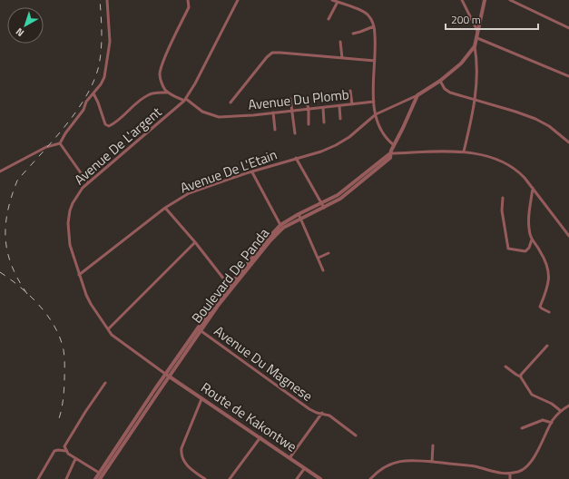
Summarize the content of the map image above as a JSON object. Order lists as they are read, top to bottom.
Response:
{
  "streets": {
    "street": [
      "Avenue Du Plomb",
      "Avenue De L'argent",
      "Avenue De L'Etain",
      "Boulevard De Panda",
      "Avenue Du Magnese",
      "Route de Kakontwe"
    ]
  },
  "crossings": [
    ["Avenue Du Plomb", "Avenue De L'argent"],
    ["Avenue De L'argent", "Avenue De L'Etain"],
    ["Avenue De L'argent", "Boulevard De Panda"],
    ["Avenue De L'argent", "Route de Kakontwe"],
    ["Avenue De L'Etain", "Boulevard De Panda"],
    ["Boulevard De Panda", "Avenue Du Magnese"],
    ["Boulevard De Panda", "Route de Kakontwe"]
  ],
  "scale_bar": "200 m",
  "north": "bottom left"
}
